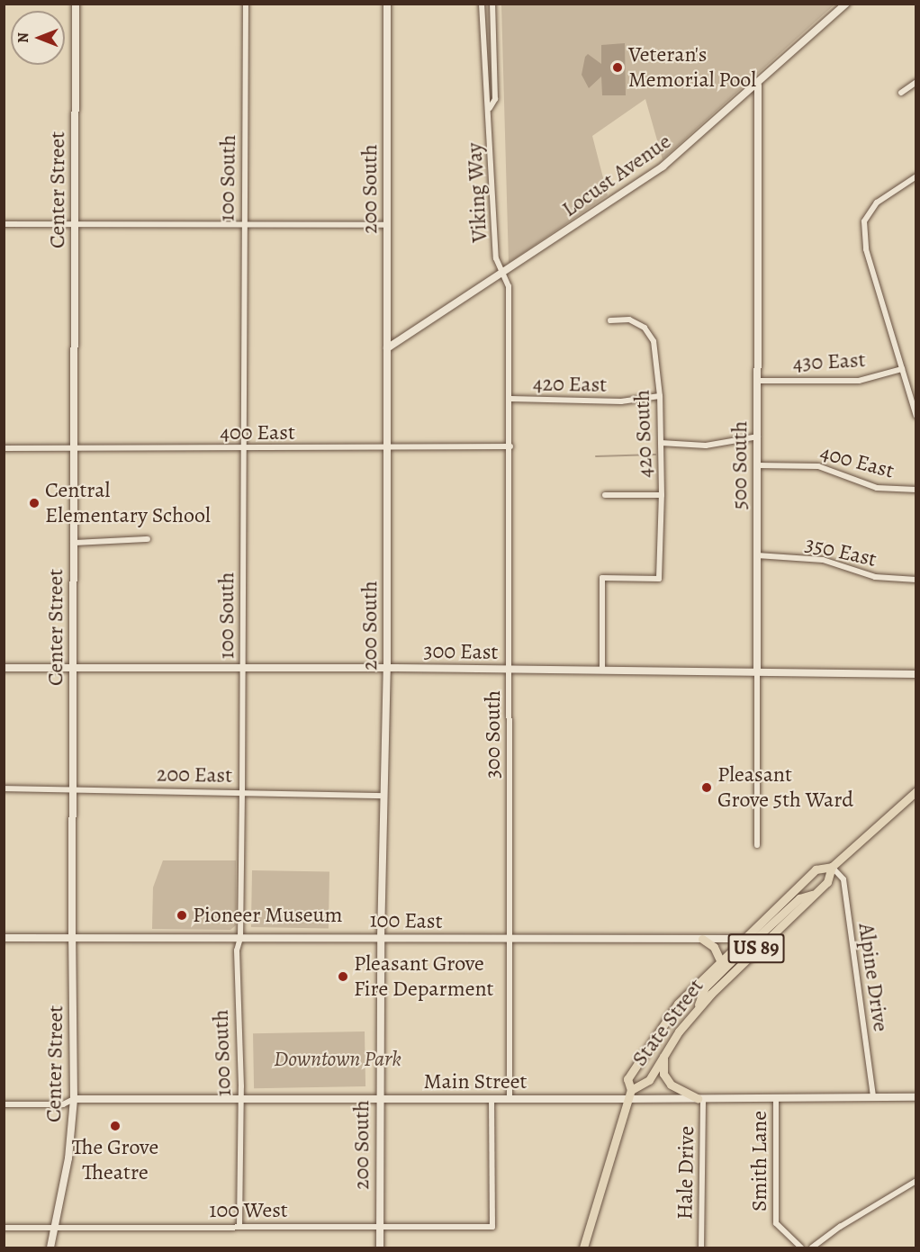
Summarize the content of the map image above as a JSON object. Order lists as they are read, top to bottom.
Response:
{
  "streets": {
    "main road": [
      "Center Street",
      "100 East",
      "US 89",
      "State Street",
      "Main Street"
    ],
    "street": [
      "Locust Avenue",
      "100 South",
      "200 South",
      "Viking Way",
      "430 East",
      "420 East",
      "400 East",
      "420 South",
      "500 South",
      "350 East",
      "300 East",
      "300 South",
      "200 East",
      "Alpine Drive",
      "Smith Lane",
      "Hale Drive",
      "100 West"
    ]
  },
  "crossings": [
    ["Locust Avenue", "200 South"],
    ["Locust Avenue", "Viking Way"],
    ["Locust Avenue", "500 South"],
    ["Locust Avenue", "300 South"],
    ["100 South", "400 East"],
    ["100 South", "300 East"],
    ["100 South", "200 East"],
    ["100 South", "100 East"],
    ["100 South", "Main Street"],
    ["100 South", "100 West"],
    ["200 South", "400 East"],
    ["200 South", "300 East"],
    ["200 South", "200 East"],
    ["200 South", "100 East"],
    ["200 South", "Main Street"],
    ["200 South", "100 West"],
    ["Center Street", "400 East"],
    ["Center Street", "300 East"],
    ["Center Street", "200 East"],
    ["Center Street", "100 East"],
    ["Center Street", "Main Street"],
    ["Center Street", "100 West"],
    ["Viking Way", "300 South"],
    ["430 East", "500 South"],
    ["420 East", "420 South"],
    ["420 East", "300 South"],
    ["400 East", "500 South"],
    ["400 East", "300 South"],
    ["420 South", "300 East"],
    ["500 South", "350 East"],
    ["500 South", "300 East"],
    ["300 East", "300 South"],
    ["300 South", "100 East"],
    ["300 South", "Main Street"],
    ["100 East", "State Street"],
    ["Alpine Drive", "State Street"],
    ["Alpine Drive", "Main Street"],
    ["Main Street", "Smith Lane"],
    ["Main Street", "Hale Drive"],
    ["Main Street", "100 West"]
  ],
  "parks": ["Downtown Park"],
  "places": [
    "Veteran's Memorial Pool",
    "Central Elementary School",
    "Pleasant Grove 5th Ward",
    "Pioneer Museum",
    "Pleasant Grove Fire Deparment",
    "The Grove Theatre"
  ],
  "north": "left"
}
